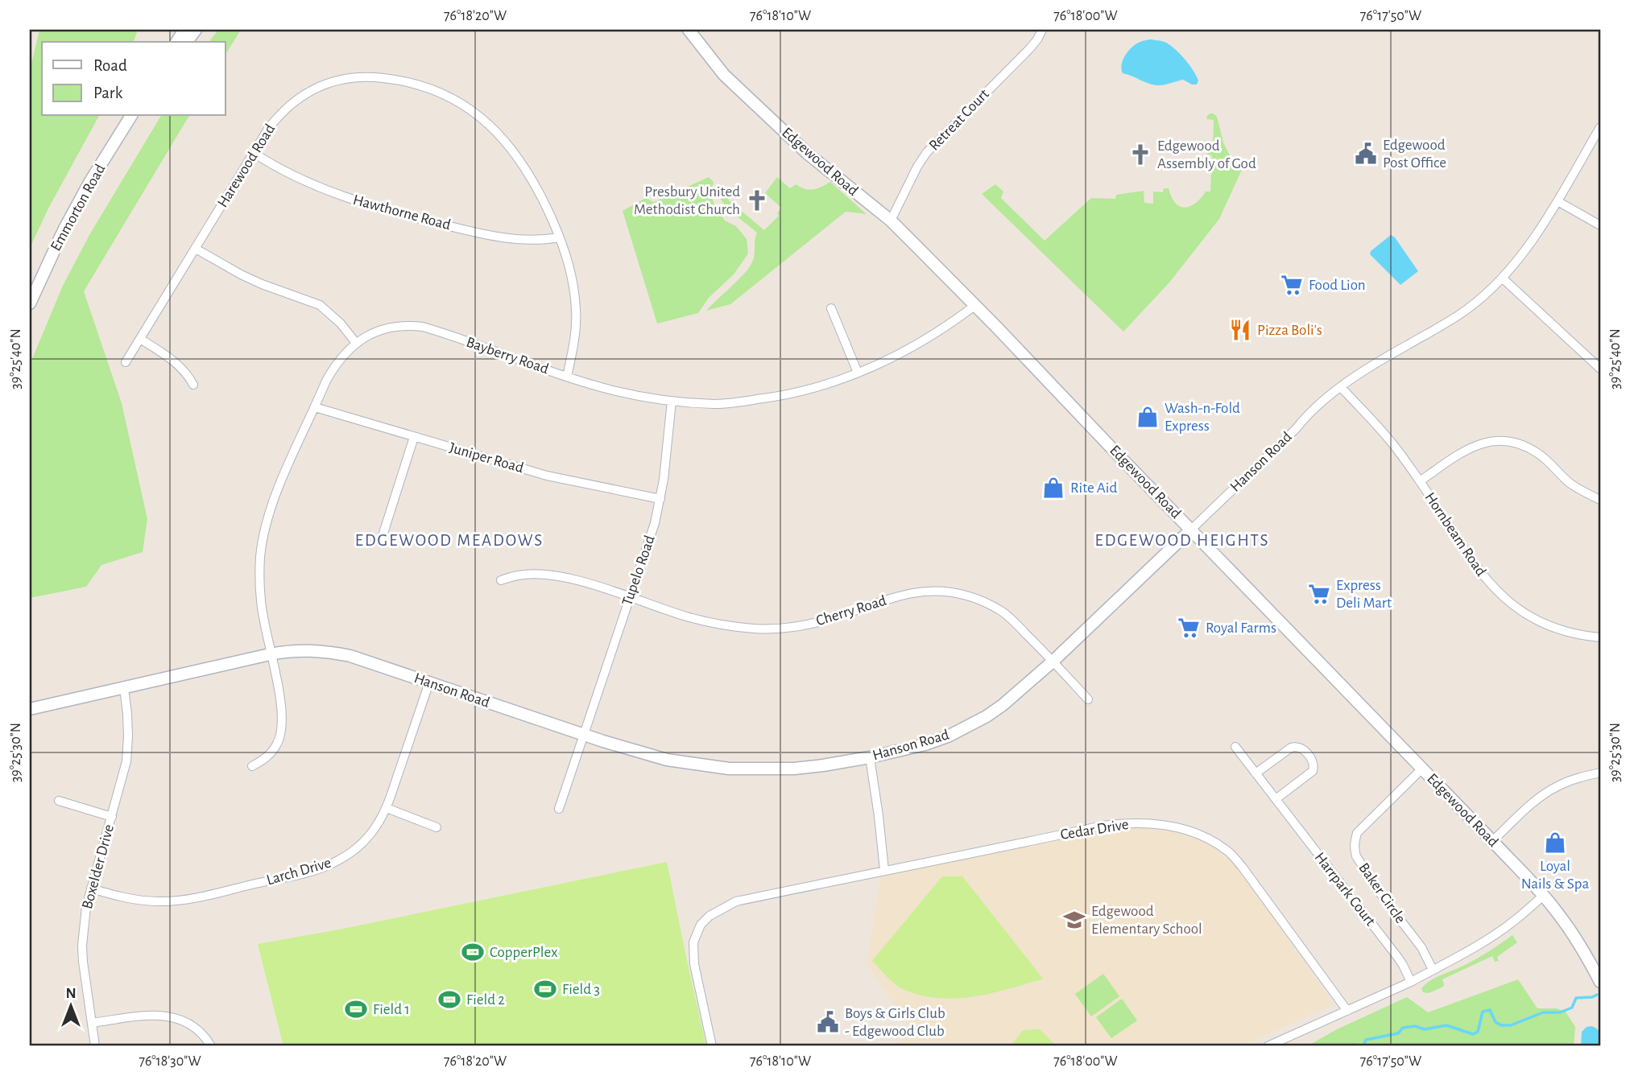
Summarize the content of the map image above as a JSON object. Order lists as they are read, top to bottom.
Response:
{
  "streets": {
    "main road": ["Edgewood Road", "Emmorton Road", "Hanson Road"],
    "street": [
      "Retreat Court",
      "Harewood Road",
      "Hawthorne Road",
      "Bayberry Road",
      "Juniper Road",
      "Hornbeam Road",
      "Tupelo Road",
      "Cherry Road",
      "Cedar Drive",
      "Boxelder Drive",
      "Larch Drive",
      "Harrpark Court",
      "Baker Circle"
    ]
  },
  "crossings": [
    ["Retreat Court", "Edgewood Road"],
    ["Edgewood Road", "Bayberry Road"],
    ["Edgewood Road", "Hanson Road"],
    ["Edgewood Road", "Baker Circle"],
    ["Harewood Road", "Hawthorne Road"],
    ["Harewood Road", "Bayberry Road"],
    ["Bayberry Road", "Juniper Road"],
    ["Bayberry Road", "Hanson Road"],
    ["Bayberry Road", "Tupelo Road"],
    ["Juniper Road", "Tupelo Road"],
    ["Hanson Road", "Hornbeam Road"],
    ["Hanson Road", "Tupelo Road"],
    ["Hanson Road", "Cherry Road"],
    ["Hanson Road", "Boxelder Drive"],
    ["Hanson Road", "Larch Drive"],
    ["Tupelo Road", "Cherry Road"],
    ["Boxelder Drive", "Larch Drive"]
  ],
  "districts": ["EDGEWOOD MEADOWS", "EDGEWOOD HEIGHTS"],
  "places": {
    "public building": ["Edgewood Post Office", "Boys & Girls Club - Edgewood Club"],
    "church": ["Edgewood Assembly of God", "Presbury United Methodist Church"],
    "supermarket": ["Food Lion", "Express Deli Mart", "Royal Farms"],
    "restaurant": ["Pizza Boli's"],
    "shop": ["Wash-n-Fold Express", "Rite Aid", "Loyal Nails & Spa"],
    "school or university": ["Edgewood Elementary School"],
    "sports": [
      "CopperPlex",
      "Field 3",
      "Field 2",
      "Field 1"
    ]
  },
  "legend": ["Road", "Park"],
  "north": "top",
  "coordinates": [
    "76°18'20\"W",
    "76°18'10\"W",
    "76°18'00\"W",
    "76°17'50\"W",
    "39°25'40\"N",
    "39°25'30\"N",
    "76°18'30\"W"
  ]
}
